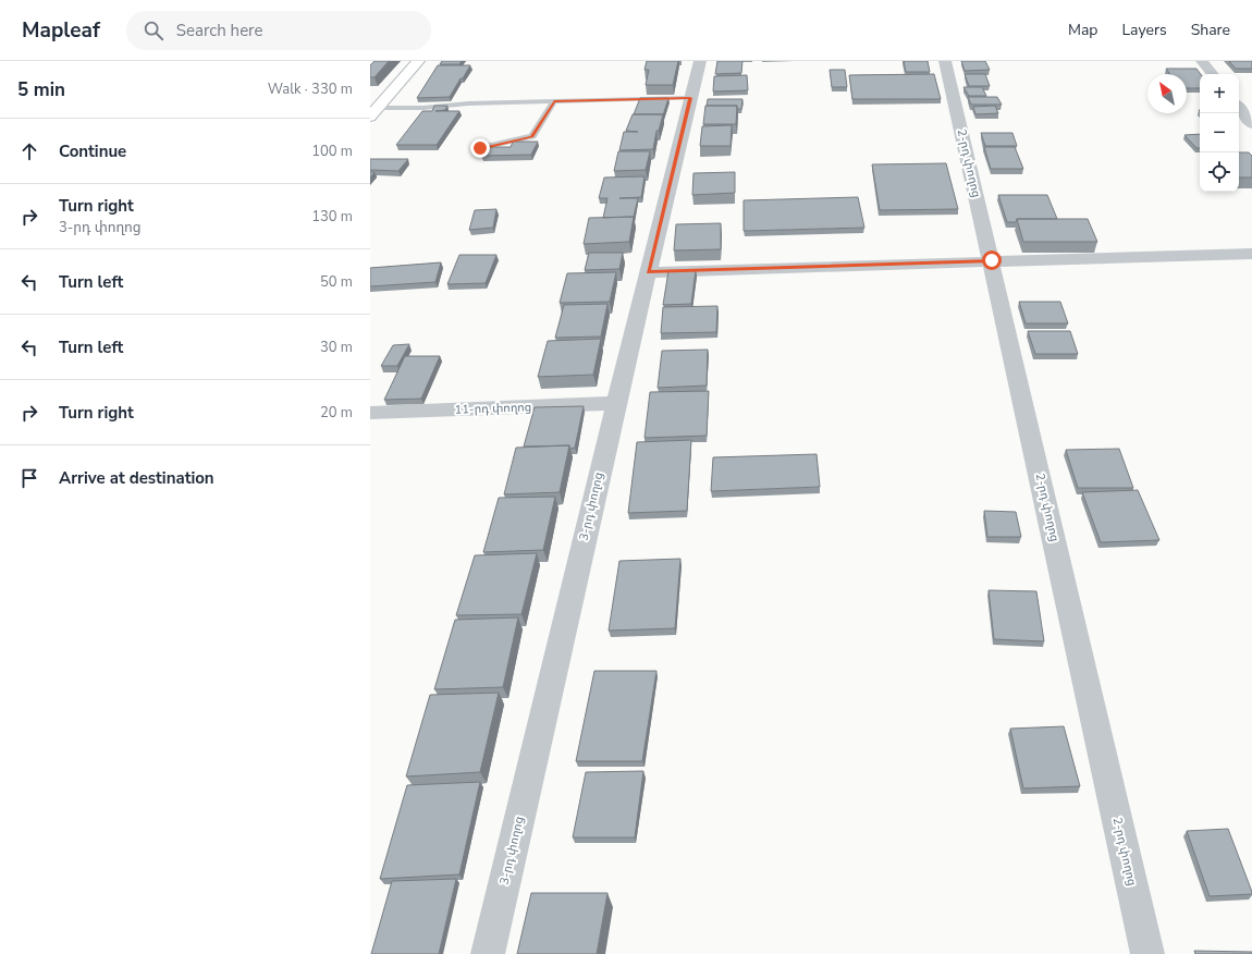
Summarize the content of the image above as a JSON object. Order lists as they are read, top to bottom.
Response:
{
  "streets": {
    "street": ["2-րդ փողոց", "11-րդ փողոց", "3-րդ փողոց"]
  },
  "crossings": [
    ["11-րդ փողոց", "3-րդ փողոց"]
  ],
  "north": "top left",
  "page": {
    "header": "Mapleaf",
    "search": "Search here",
    "nav": ["Map", "Layers", "Share"],
    "heading": ["5 min", "Walk · 330 m"],
    "map_buttons": ["+", "−"],
    "list": [
      ["Continue", "100 m"],
      ["Turn right", "3-րդ փողոց", "130 m"],
      ["Turn left", "50 m"],
      ["Turn left", "30 m"],
      ["Turn right", "20 m"],
      "Arrive at destination"
    ]
  }
}
